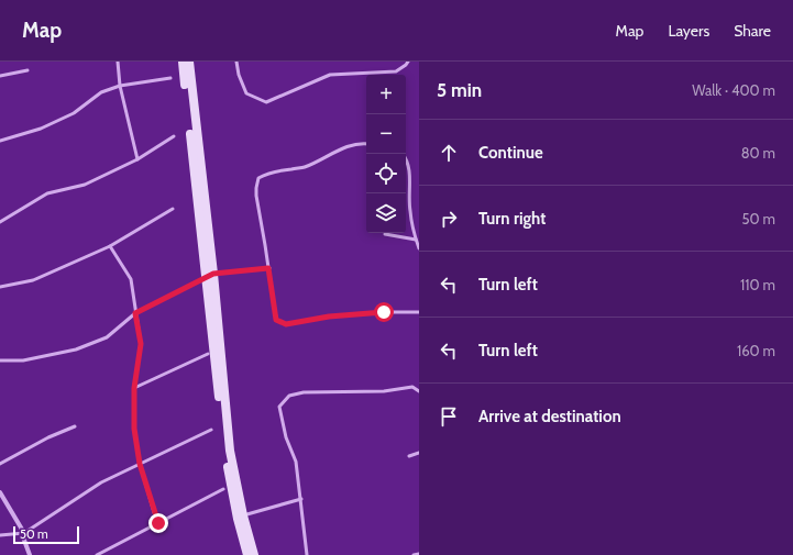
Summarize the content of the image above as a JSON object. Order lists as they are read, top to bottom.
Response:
{
  "scale_bar": "50 m",
  "page": {
    "header": "Map",
    "nav": ["Map", "Layers", "Share"],
    "heading": ["5 min", "Walk · 400 m"],
    "map_buttons": ["+", "−"],
    "list": [
      ["Continue", "80 m"],
      ["Turn right", "50 m"],
      ["Turn left", "110 m"],
      ["Turn left", "160 m"],
      "Arrive at destination"
    ],
    "scale": "50 m"
  }
}
